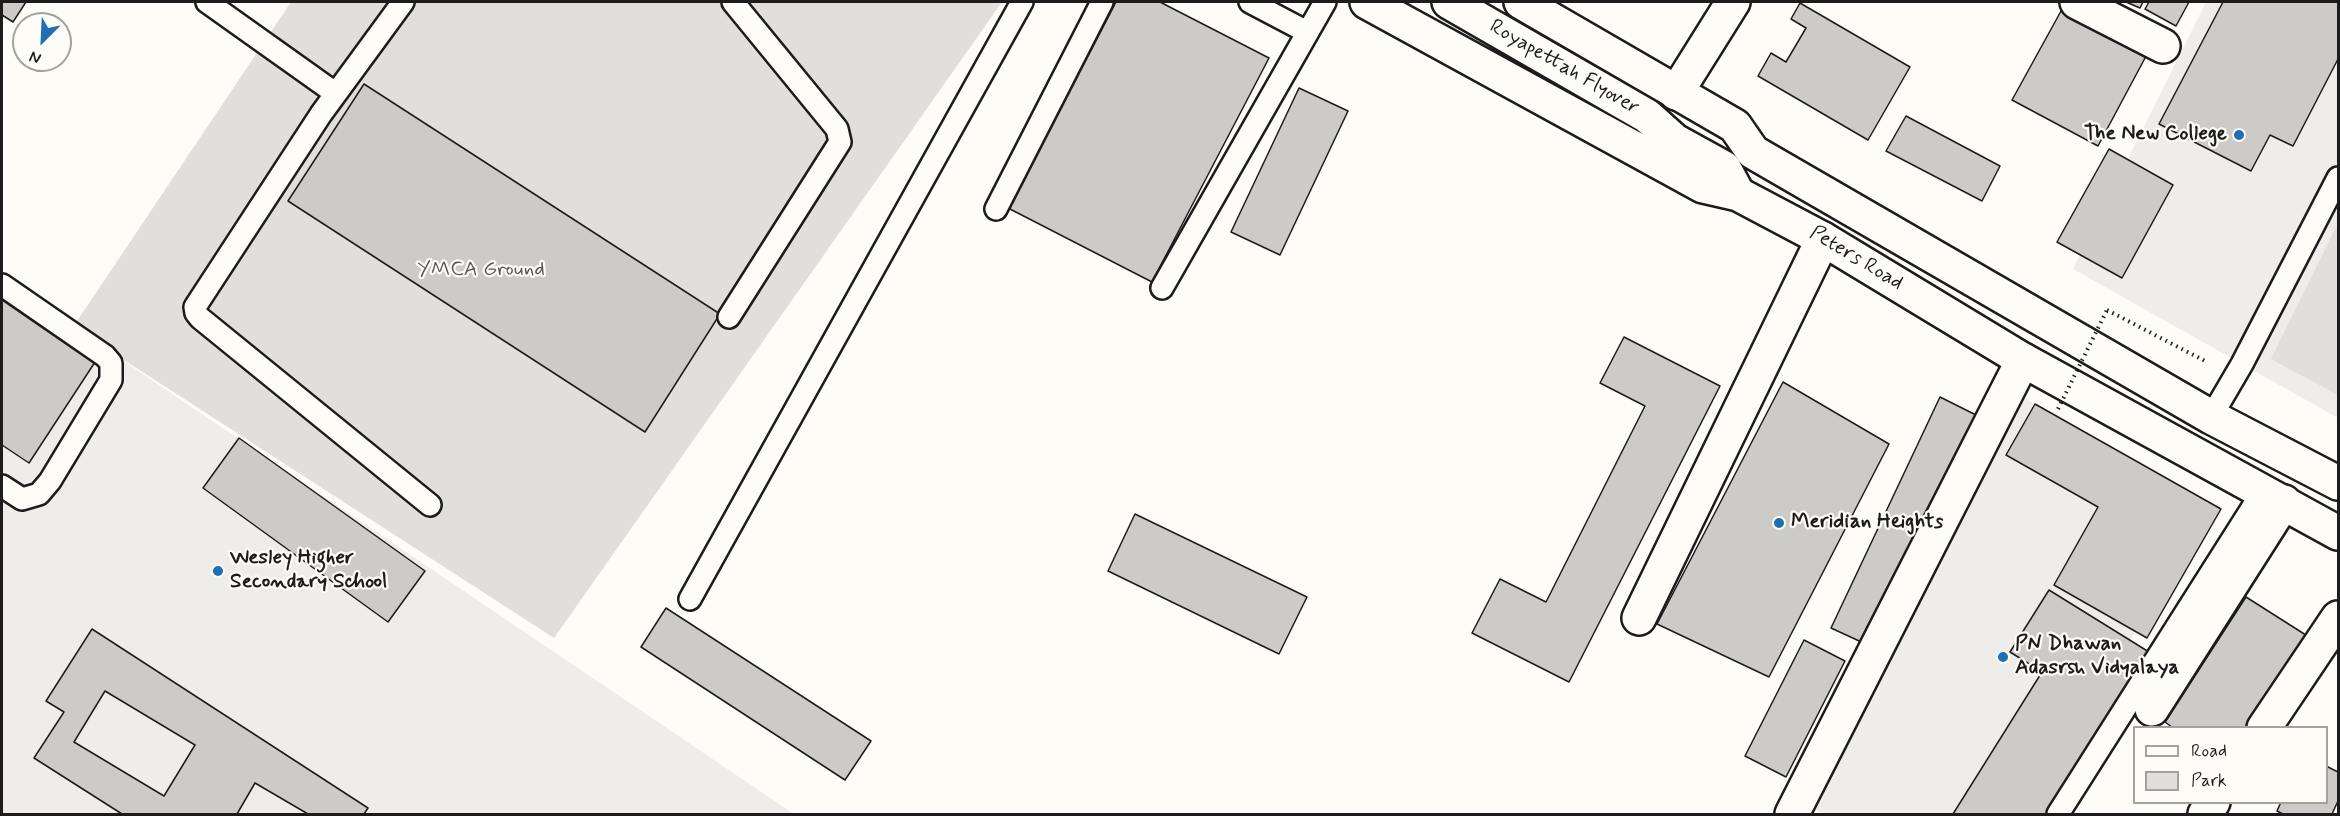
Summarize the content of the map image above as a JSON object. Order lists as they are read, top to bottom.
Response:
{
  "streets": {
    "main road": ["Royapettah Flyover", "Peters Road"]
  },
  "crossings": [
    ["Royapettah Flyover", "Peters Road"]
  ],
  "parks": ["YMCA Ground"],
  "places": [
    "The New College",
    "Meridian Heights",
    "Wesley Higher Secondary School",
    "PN Dhawan Adasrsh Vidyalaya"
  ],
  "legend": ["Road", "Park"],
  "north": "bottom left"
}
